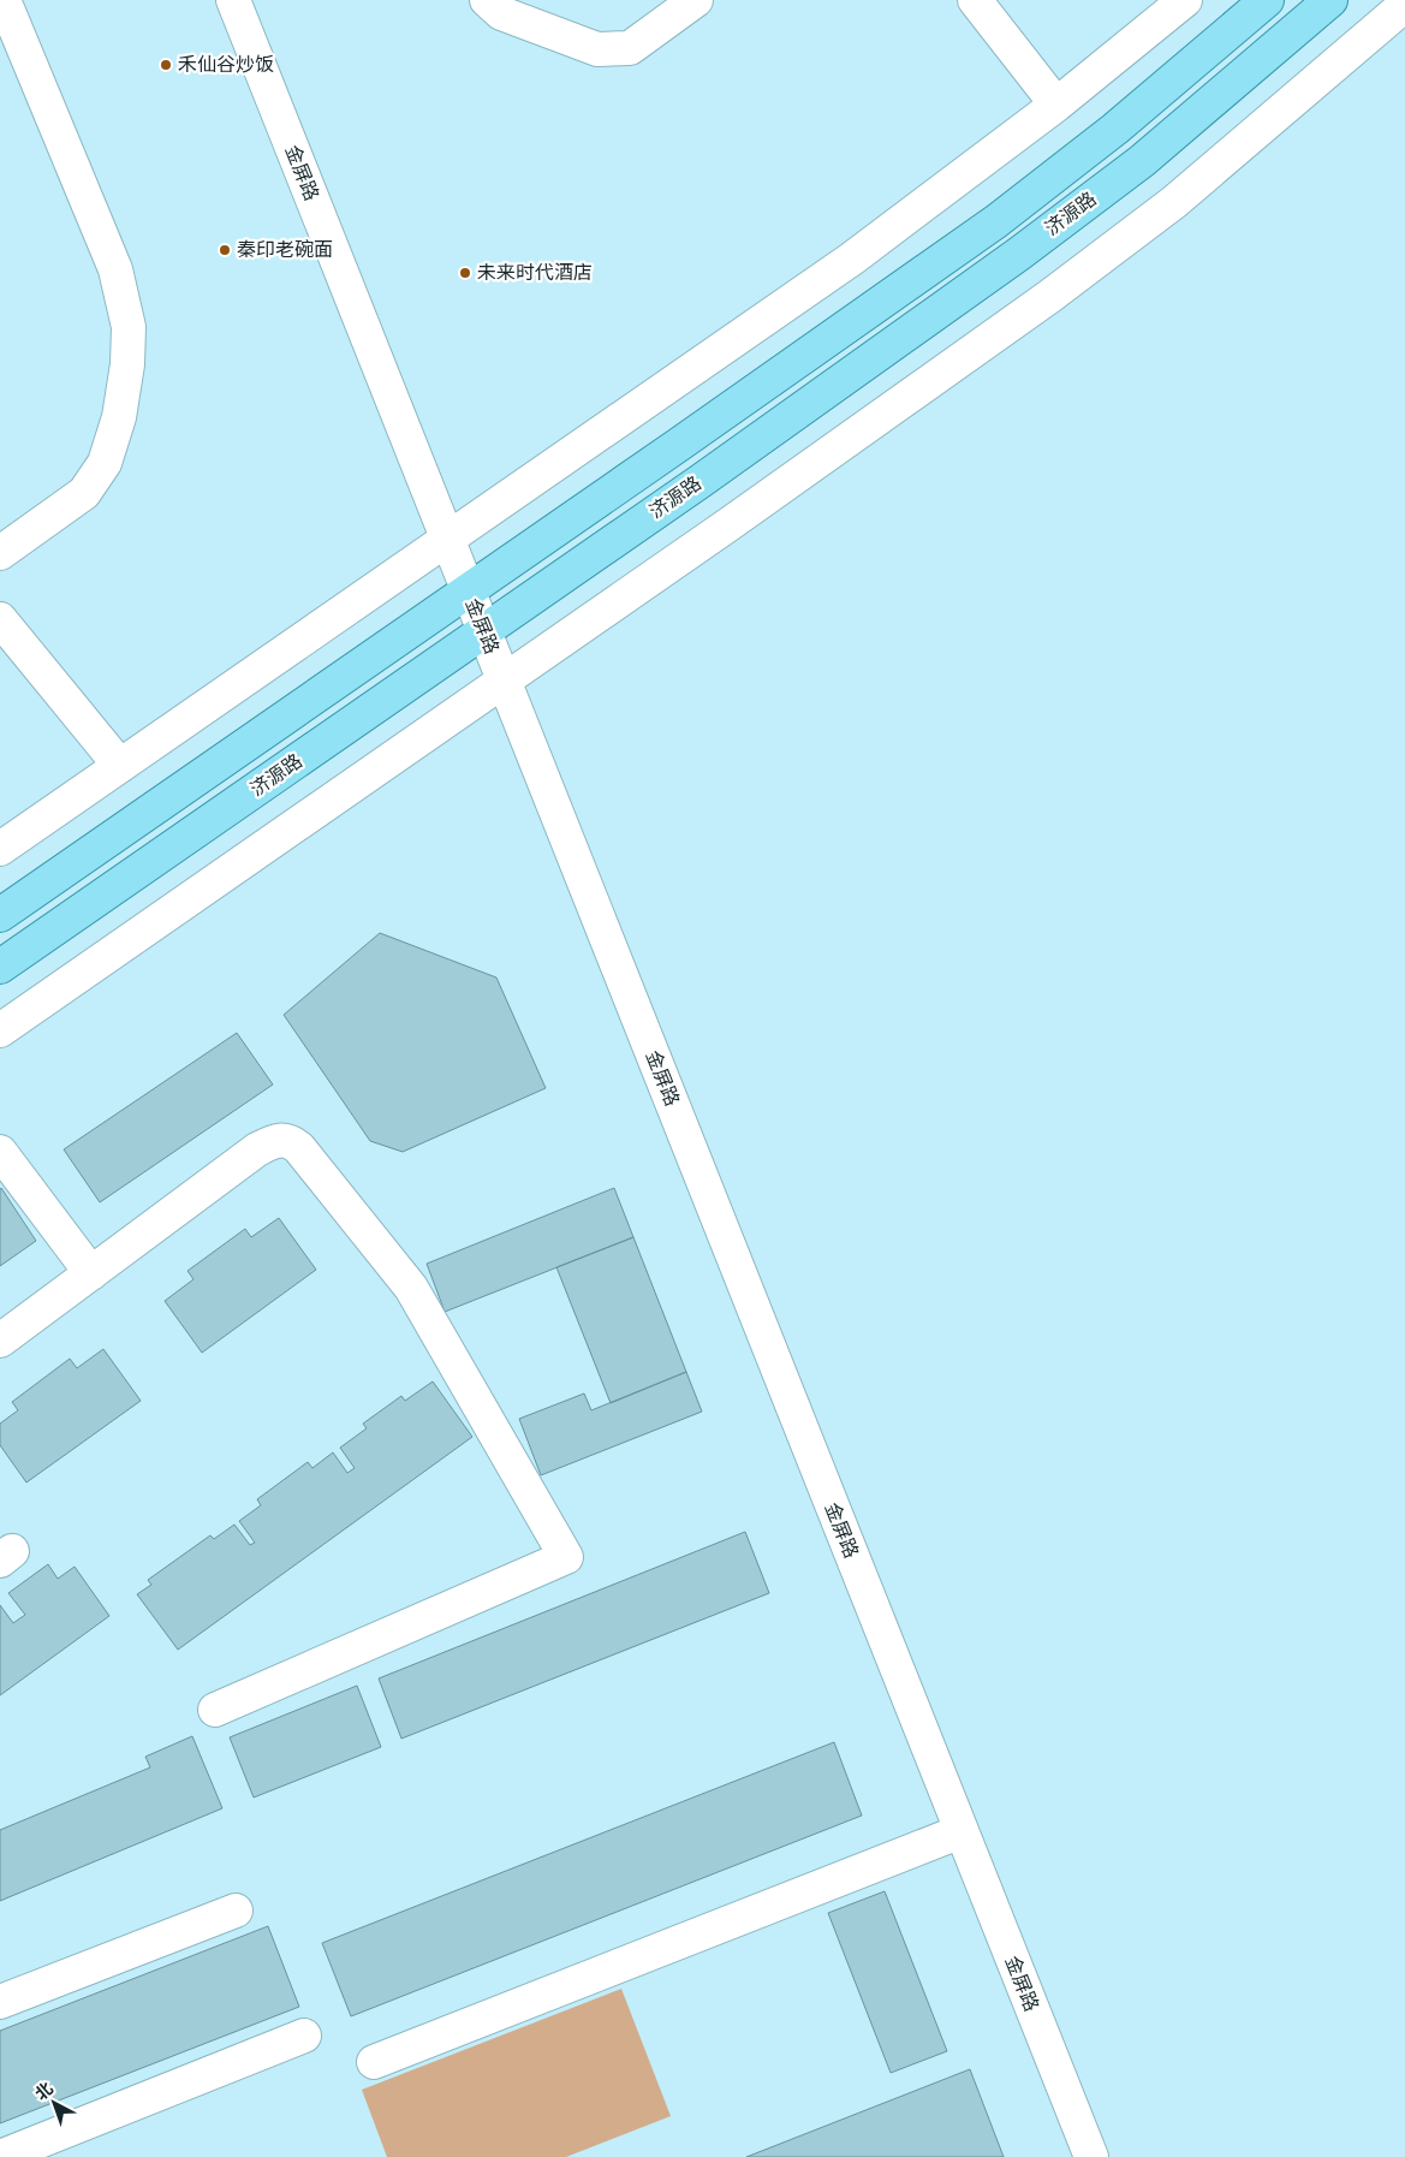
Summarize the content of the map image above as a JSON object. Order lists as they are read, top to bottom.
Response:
{
  "streets": {
    "main road": ["济源路"],
    "street": ["金屏路"]
  },
  "crossings": [
    ["金屏路", "济源路"]
  ],
  "places": ["禾仙谷炒饭", "秦印老碗面", "未来时代酒店"],
  "north": "top left"
}
